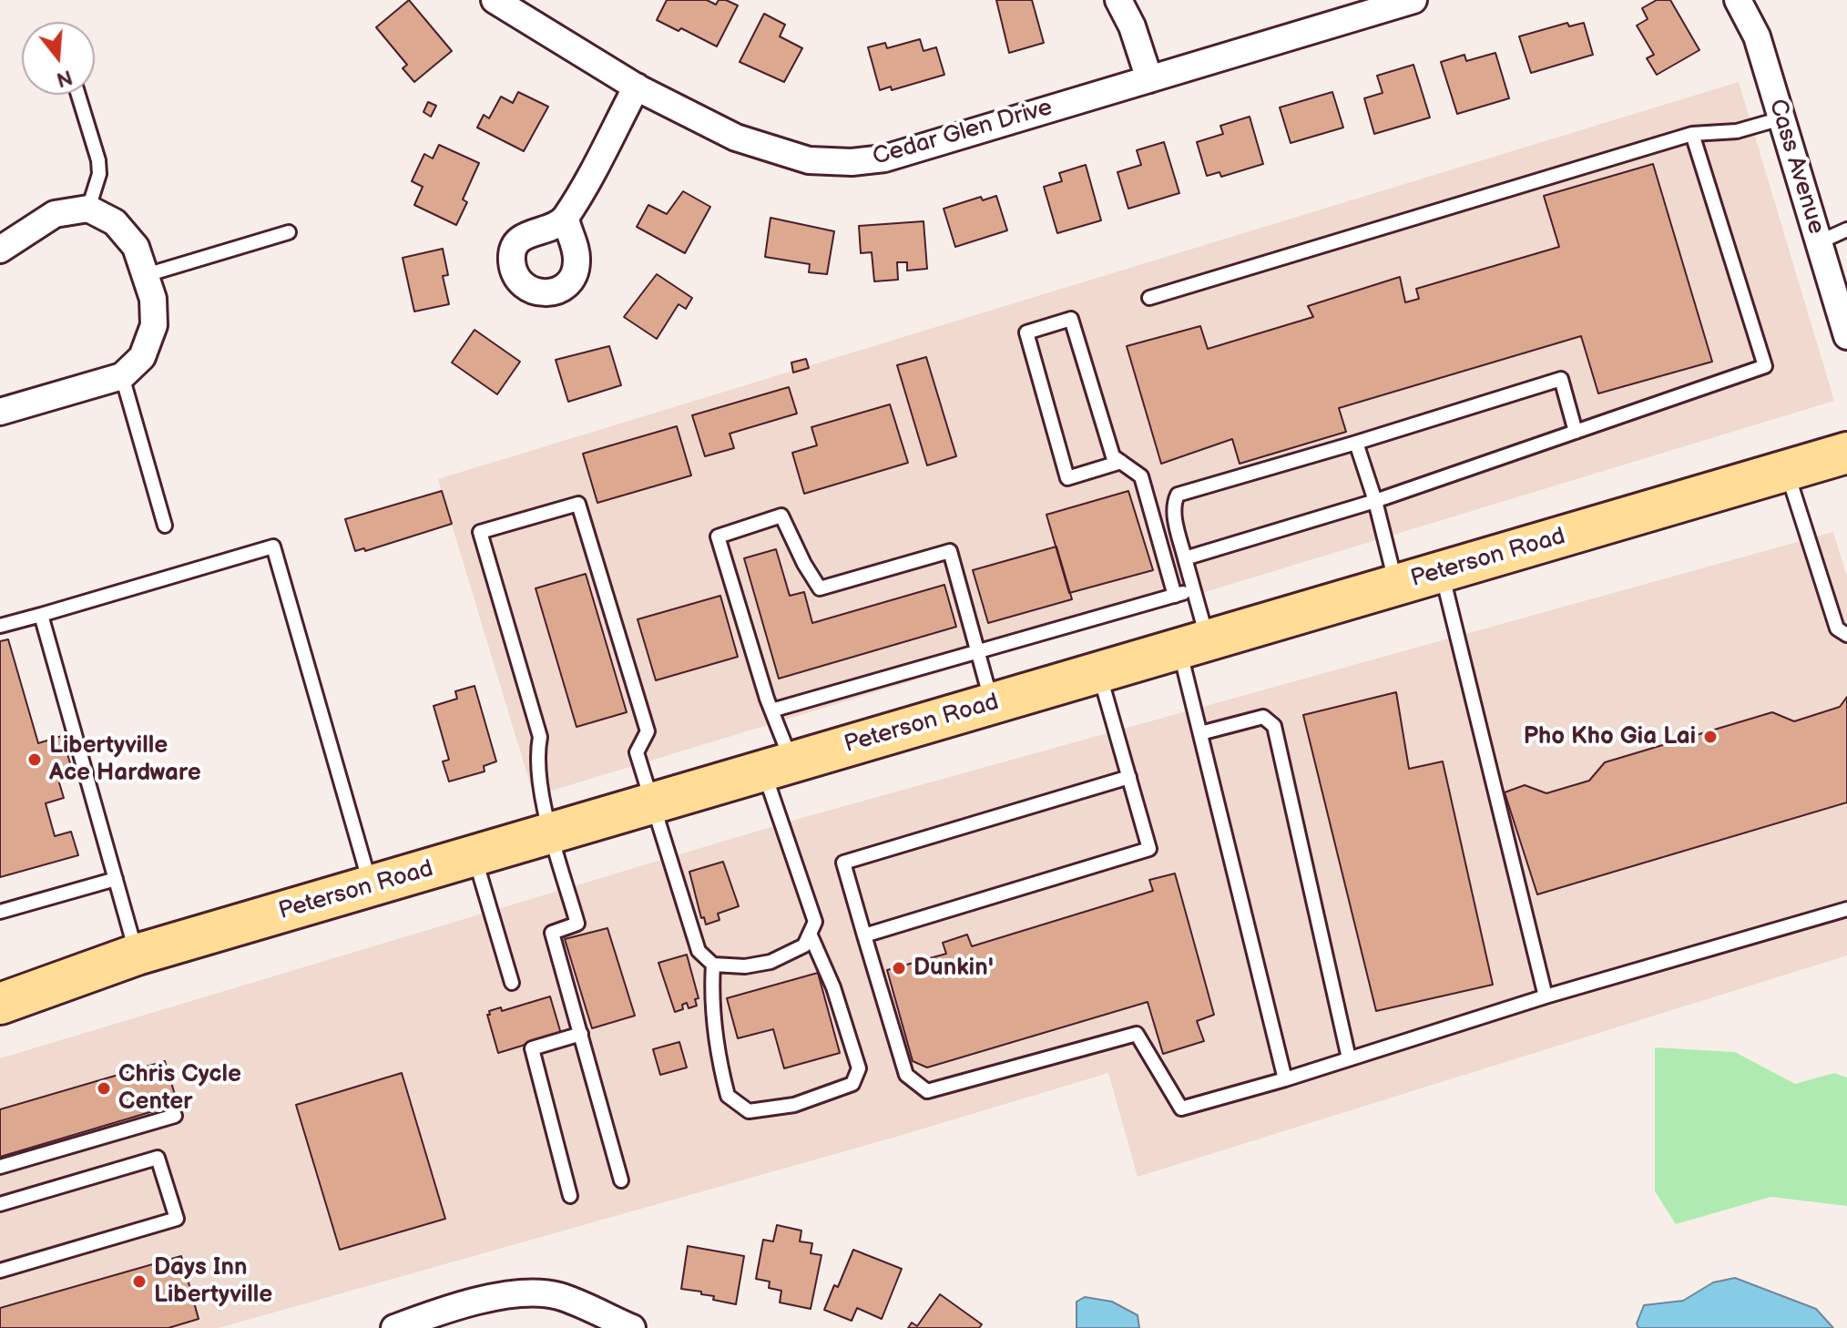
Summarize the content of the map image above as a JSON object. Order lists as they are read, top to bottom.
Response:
{
  "streets": {
    "main road": ["Peterson Road"],
    "street": ["Cedar Glen Drive", "Cass Avenue"]
  },
  "places": [
    "Pho Kho Gia Lai",
    "Libertyville Ace Hardware",
    "Dunkin'",
    "Chris Cycle Center",
    "Days Inn Libertyville"
  ],
  "north": "bottom"
}
